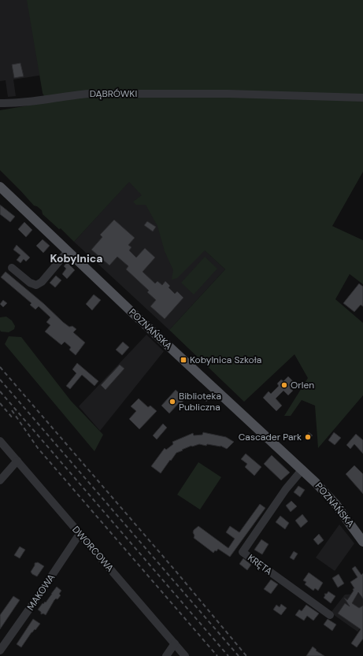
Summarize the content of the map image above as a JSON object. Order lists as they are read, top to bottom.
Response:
{
  "streets": {
    "main road": ["POZNAŃSKA"],
    "street": [
      "DĄBRÓWKI",
      "DWORCOWA",
      "KRĘTA",
      "MAKOWA"
    ]
  },
  "crossings": [
    ["POZNAŃSKA", "KRĘTA"],
    ["DWORCOWA", "MAKOWA"]
  ],
  "districts": ["Kobylnica"],
  "places": {
    "transit": ["Kobylnica Szkoła"],
    "other": ["Orlen", "Biblioteka Publiczna", "Cascader Park"]
  }
}
